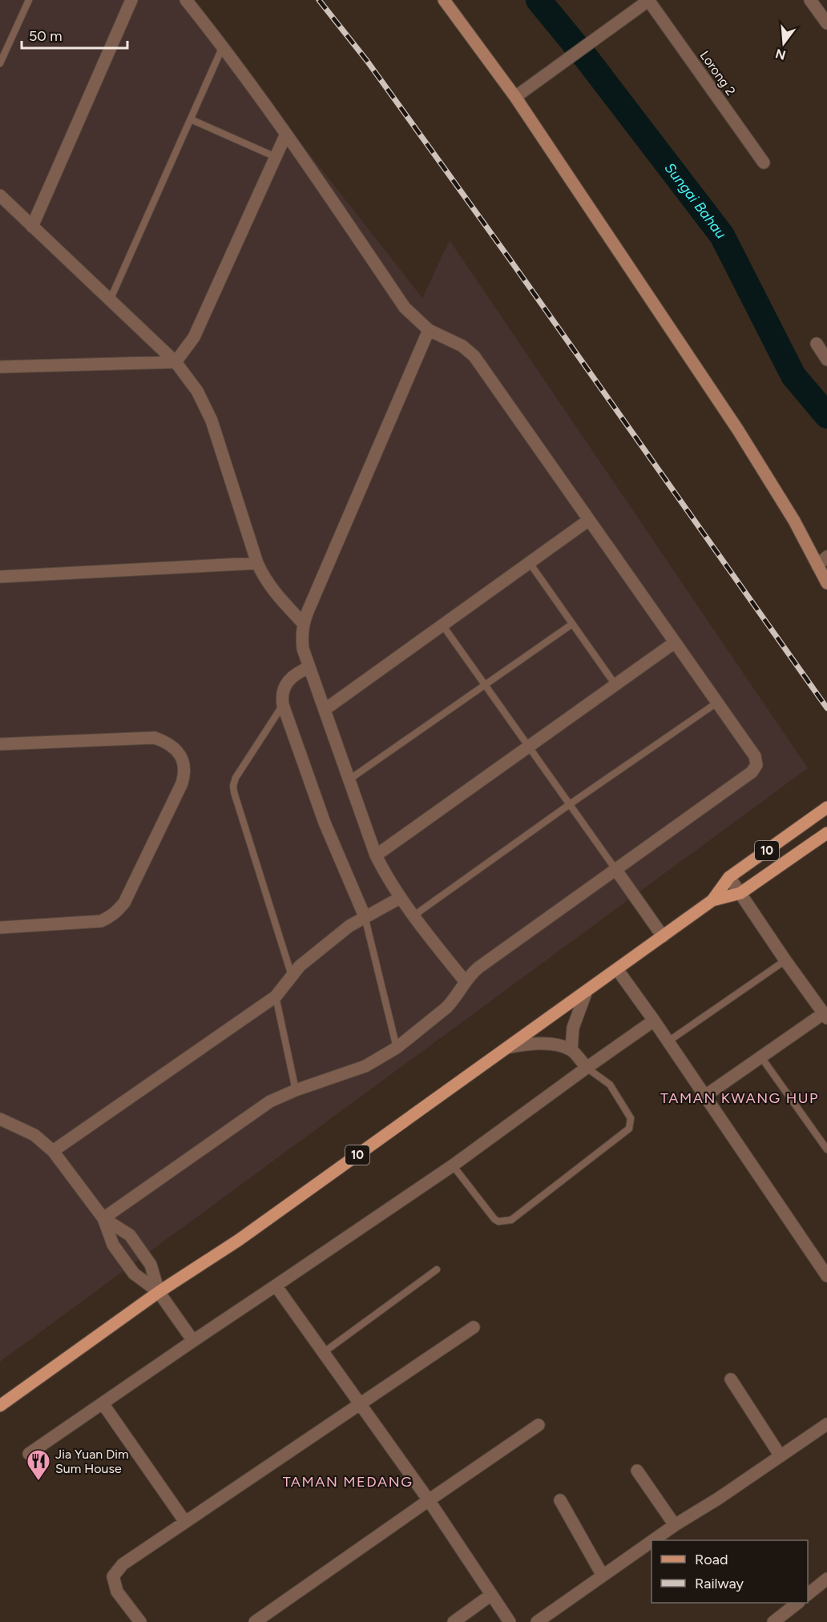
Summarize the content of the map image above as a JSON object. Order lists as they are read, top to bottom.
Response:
{
  "streets": {
    "main road": ["10"],
    "street": ["Lorong 2"]
  },
  "districts": ["TAMAN KWANG HUP", "TAMAN MEDANG"],
  "water": ["Sungai Bahau"],
  "places": {
    "restaurant": ["Jia Yuan Dim Sum House"]
  },
  "legend": ["Road", "Railway"],
  "scale_bar": "50 m",
  "north": "bottom"
}
